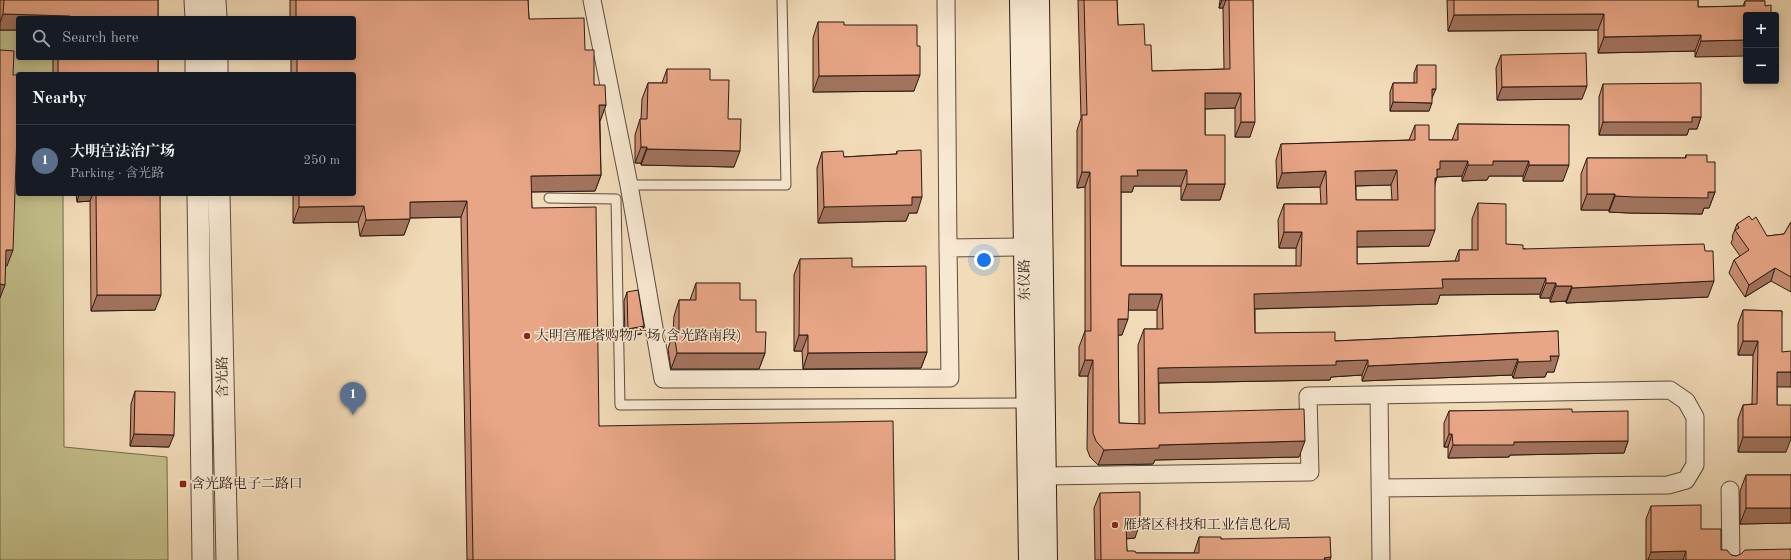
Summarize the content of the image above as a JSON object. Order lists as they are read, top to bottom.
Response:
{
  "streets": {
    "main road": ["东仪路"],
    "street": ["含光路"]
  },
  "places": {
    "other": ["大明宫雁塔购物广场(含光路南段)", "雁塔区科技和工业信息化局"],
    "transit": ["含光路电子二路口"]
  },
  "page": {
    "map_buttons": ["+", "−"],
    "search": "Search here",
    "heading": "Nearby",
    "list": [
      {
        "mark": "1",
        "name": "大明宫法治广场",
        "note": "Parking · 含光路",
        "value": "250 m"
      }
    ],
    "pins": "1"
  }
}
